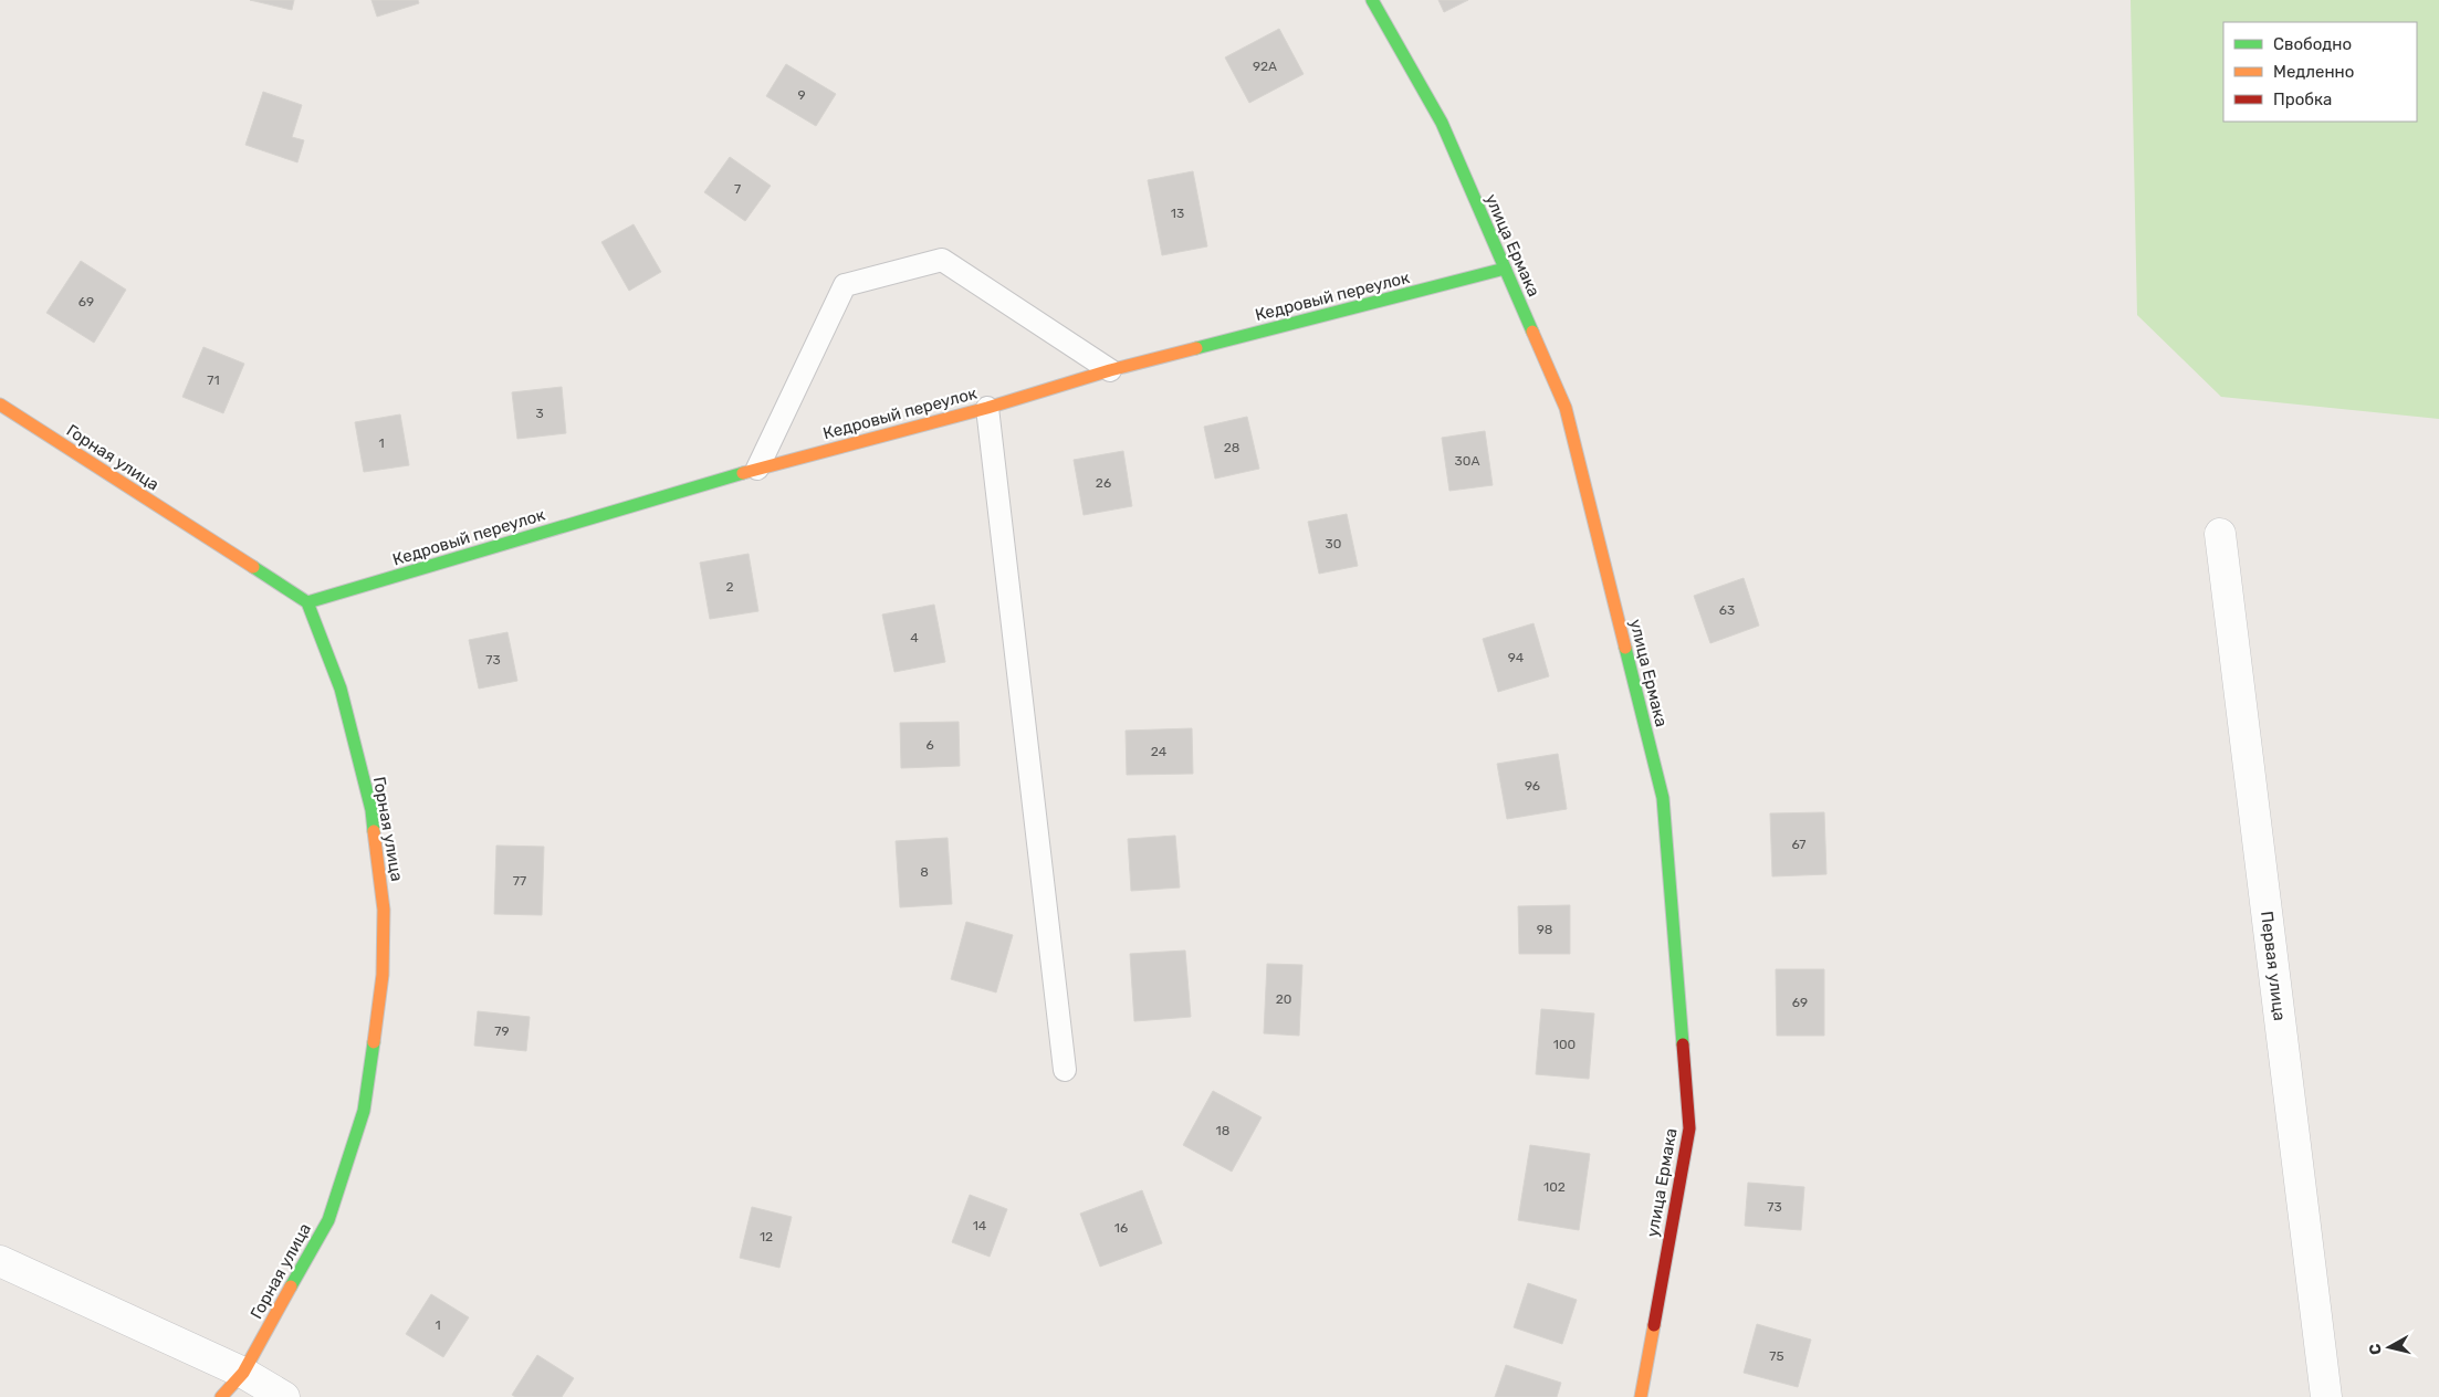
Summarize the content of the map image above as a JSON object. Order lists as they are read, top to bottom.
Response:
{
  "streets": {
    "street": [
      "улица Ермака",
      "Кедровый переулок",
      "Горная улица",
      "Первая улица"
    ]
  },
  "crossings": [
    ["улица Ермака", "Кедровый переулок"],
    ["Кедровый переулок", "Горная улица"]
  ],
  "house_numbers": [
    "92А",
    "9",
    "7",
    "13",
    "69",
    "71",
    "3",
    "1",
    "28",
    "30А",
    "26",
    "30",
    "2",
    "63",
    "4",
    "94",
    "73",
    "6",
    "24",
    "96",
    "67",
    "8",
    "77",
    "98",
    "20",
    "69",
    "79",
    "100",
    "18",
    "102",
    "73",
    "14",
    "16",
    "12",
    "1",
    "75"
  ],
  "legend": ["Свободно", "Медленно", "Пробка"],
  "north": "left"
}
